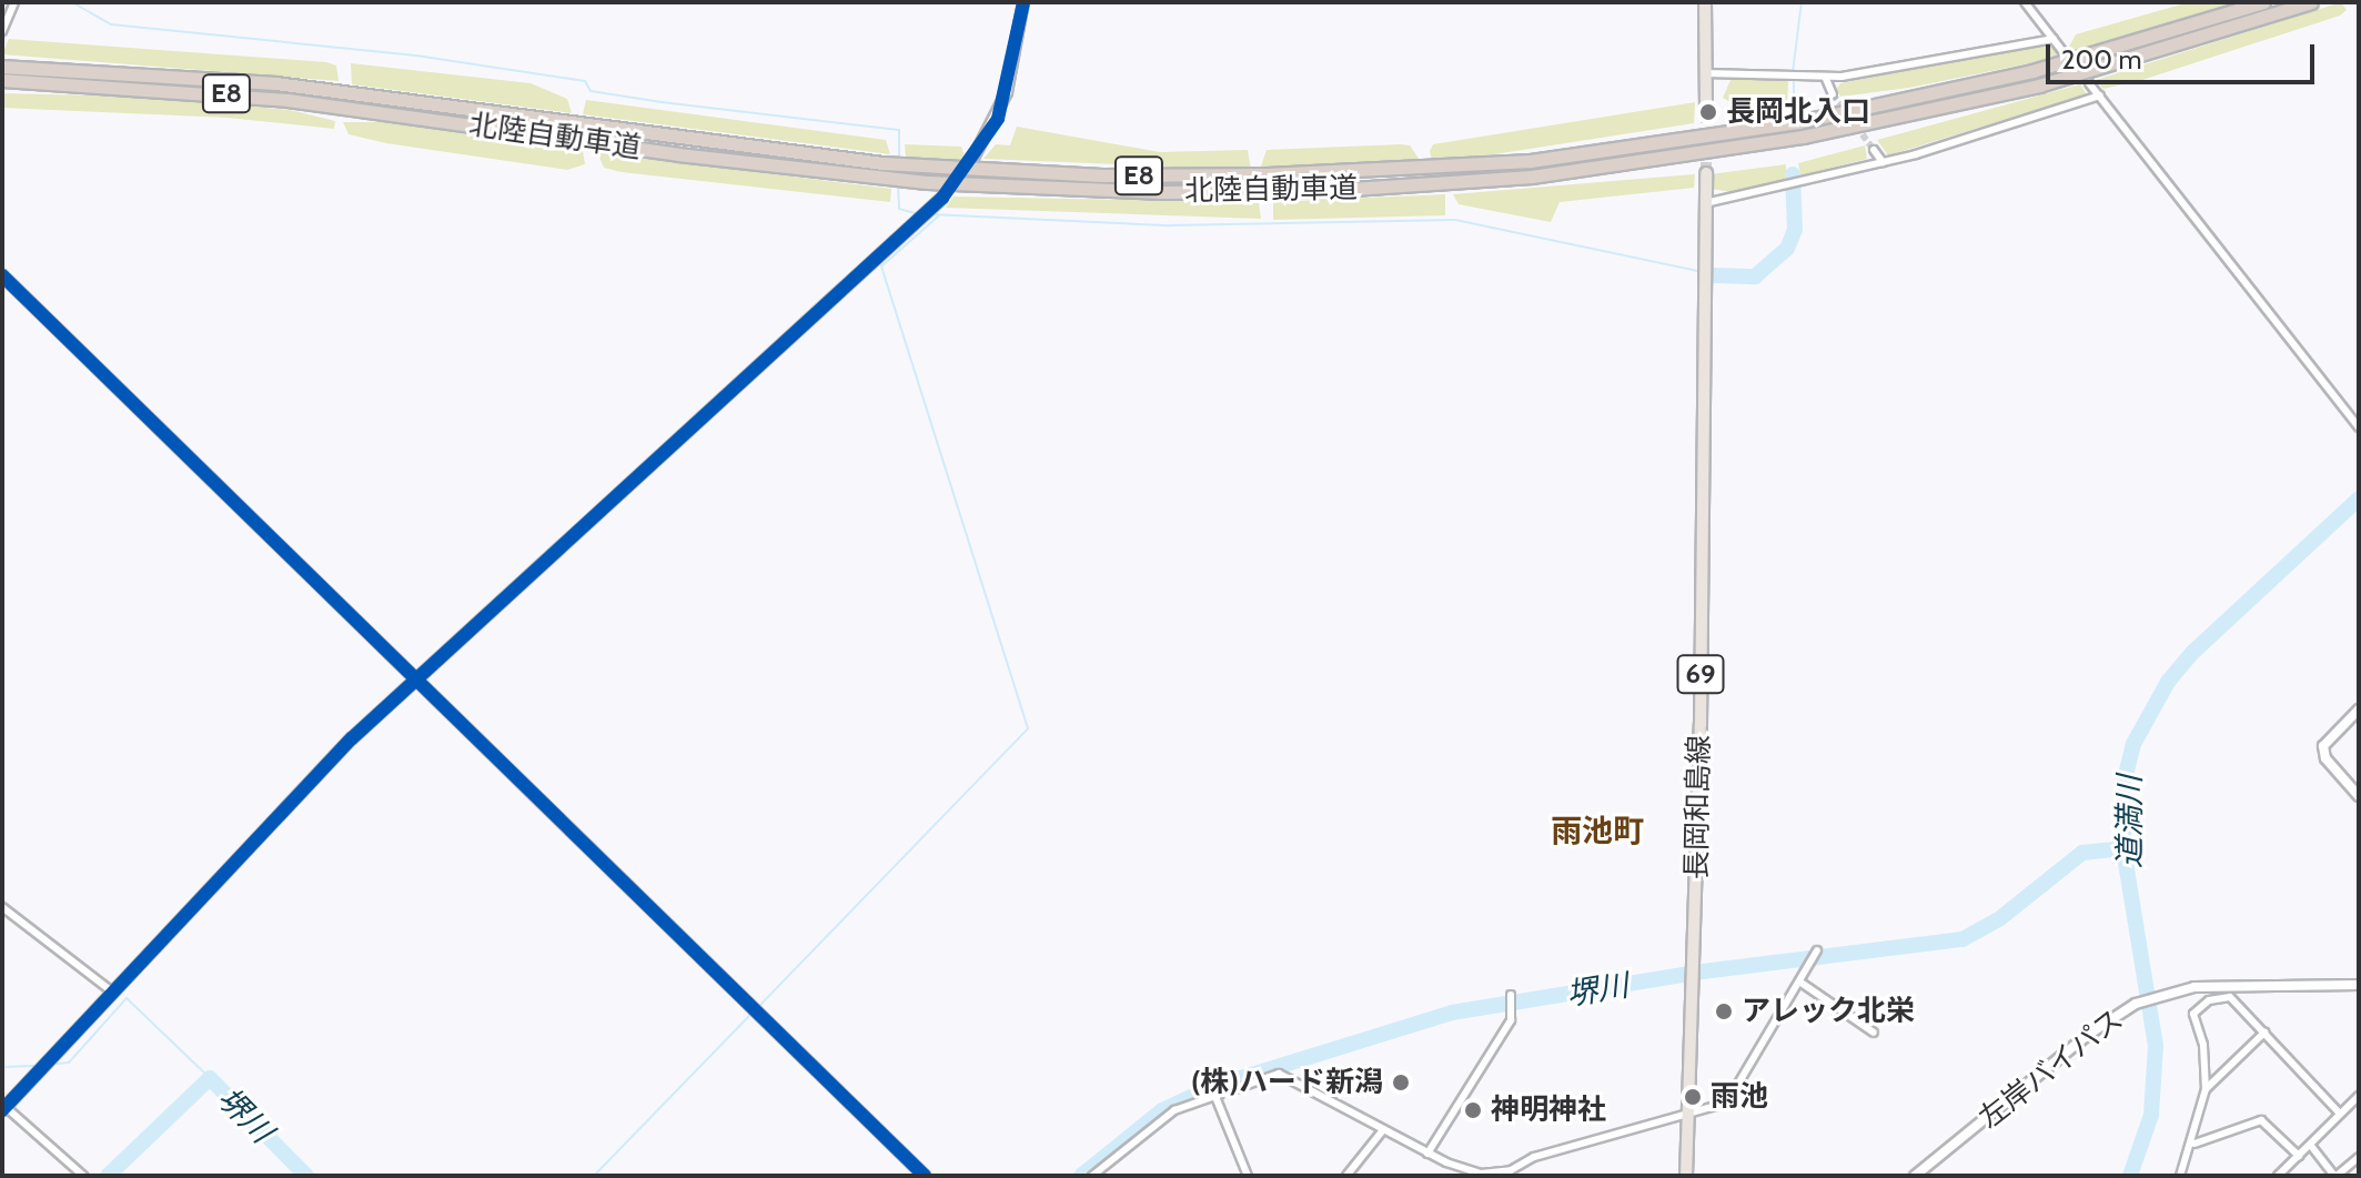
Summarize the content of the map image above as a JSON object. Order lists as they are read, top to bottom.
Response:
{
  "streets": {
    "highway": ["E8", "北陸自動車道"],
    "main road": ["69", "長岡和島線"],
    "street": ["左岸バイパス"]
  },
  "districts": ["雨池町"],
  "water": ["道満川", "堺川"],
  "places": [
    "長岡北入口",
    "アレック北栄",
    "(株)ハード新潟",
    "雨池",
    "神明神社"
  ],
  "scale_bar": "200 m"
}
